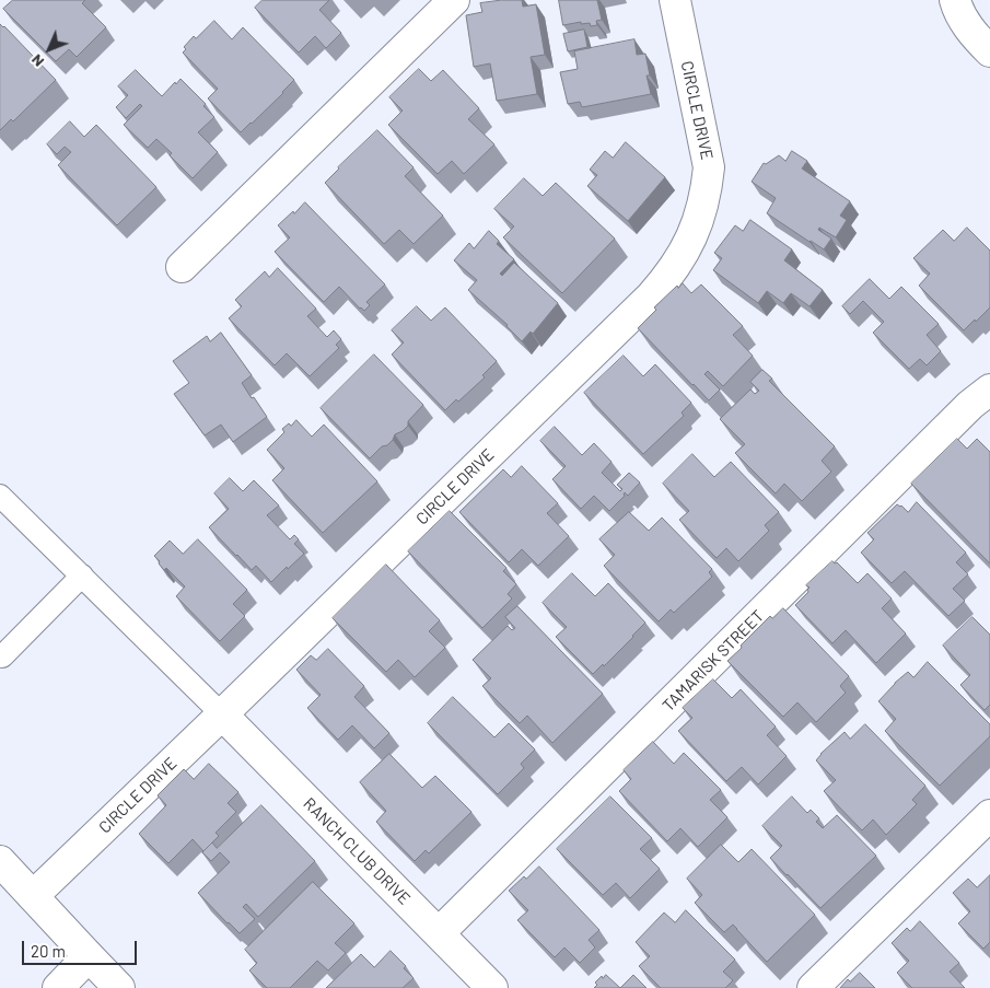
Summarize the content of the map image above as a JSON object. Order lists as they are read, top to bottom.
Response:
{
  "streets": {
    "street": ["CIRCLE DRIVE", "TAMARISK STREET", "RANCH CLUB DRIVE"]
  },
  "crossings": [
    ["CIRCLE DRIVE", "RANCH CLUB DRIVE"],
    ["TAMARISK STREET", "RANCH CLUB DRIVE"]
  ],
  "scale_bar": "20 m",
  "north": "bottom left"
}
